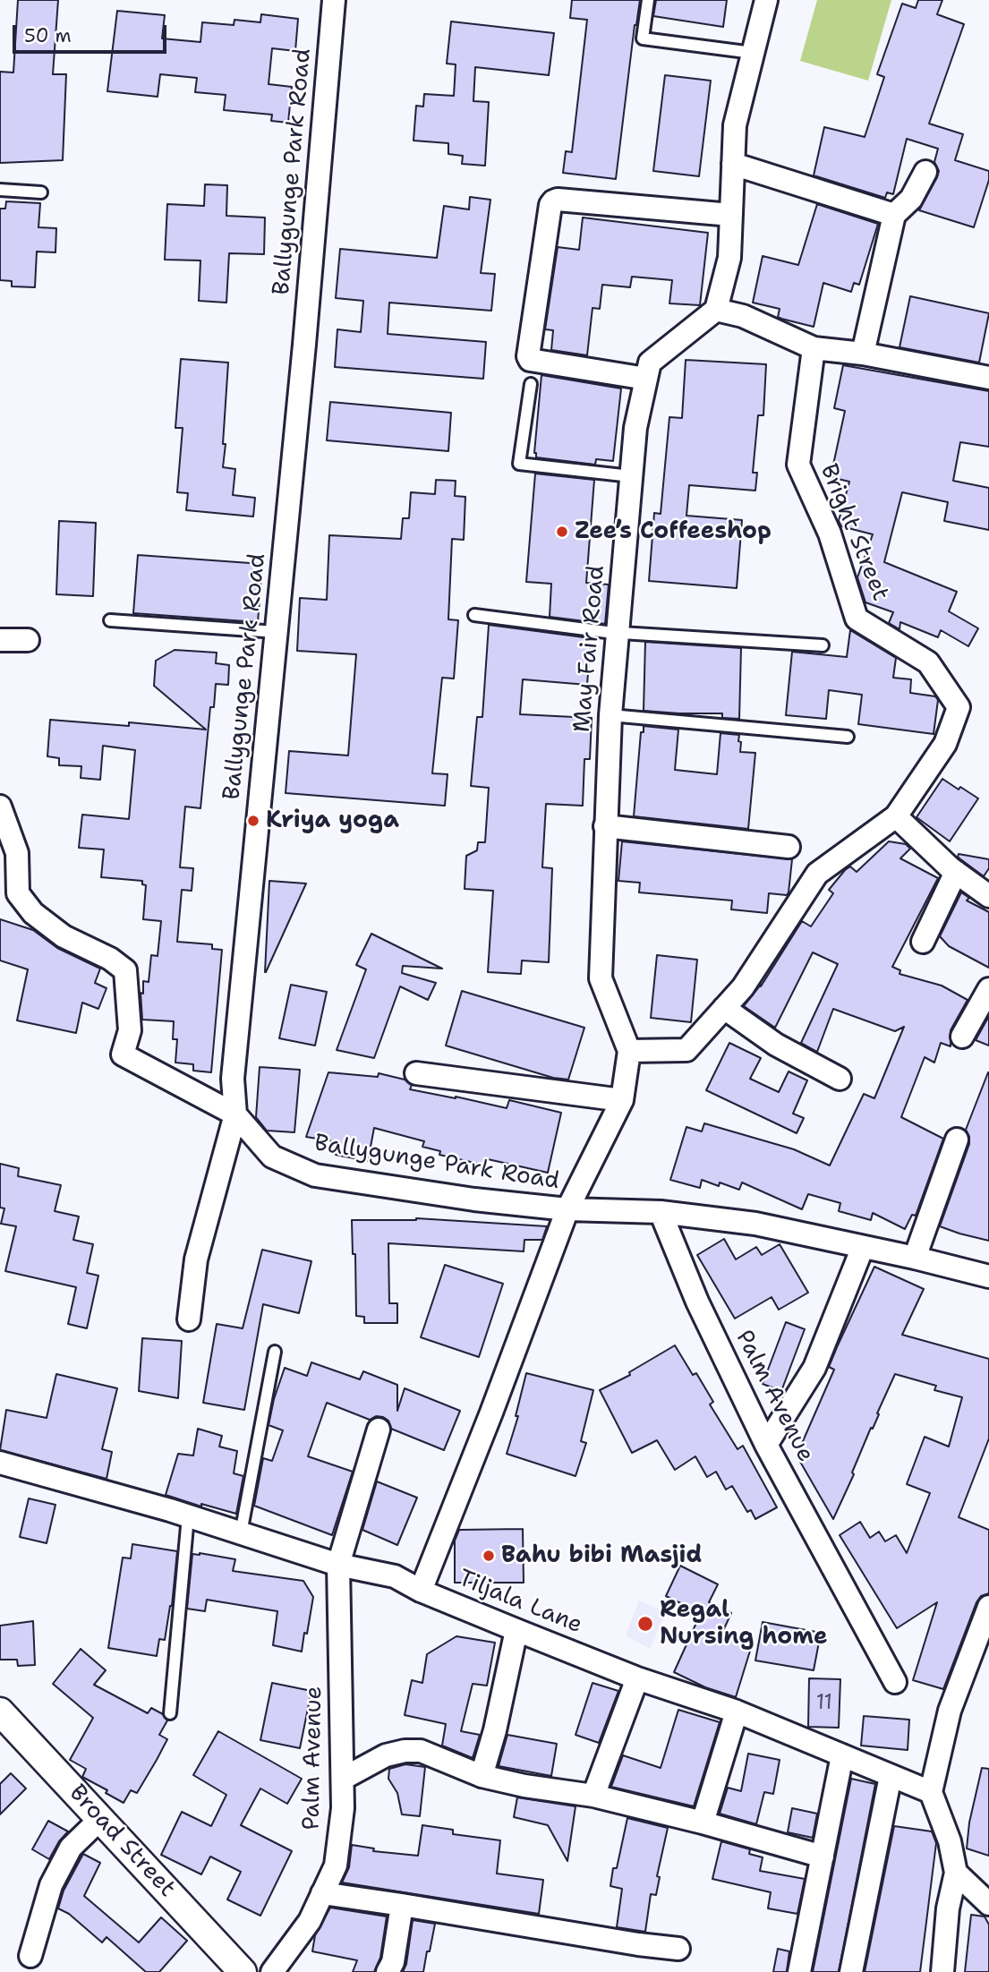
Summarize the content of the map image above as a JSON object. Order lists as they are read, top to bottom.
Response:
{
  "streets": {
    "street": [
      "Ballygunge Park Road",
      "Bright Street",
      "May Fair Road",
      "Palm Avenue",
      "Tiljala Lane",
      "Broad Street"
    ]
  },
  "crossings": [
    ["Ballygunge Park Road", "May Fair Road"],
    ["Bright Street", "May Fair Road"],
    ["May Fair Road", "Tiljala Lane"],
    ["Palm Avenue", "Tiljala Lane"]
  ],
  "places": [
    "Zee’s Coffeeshop",
    "Kriya yoga",
    "Bahu bibi Masjid",
    "Regal Nursing home"
  ],
  "house_numbers": ["11"],
  "scale_bar": "50 m"
}
